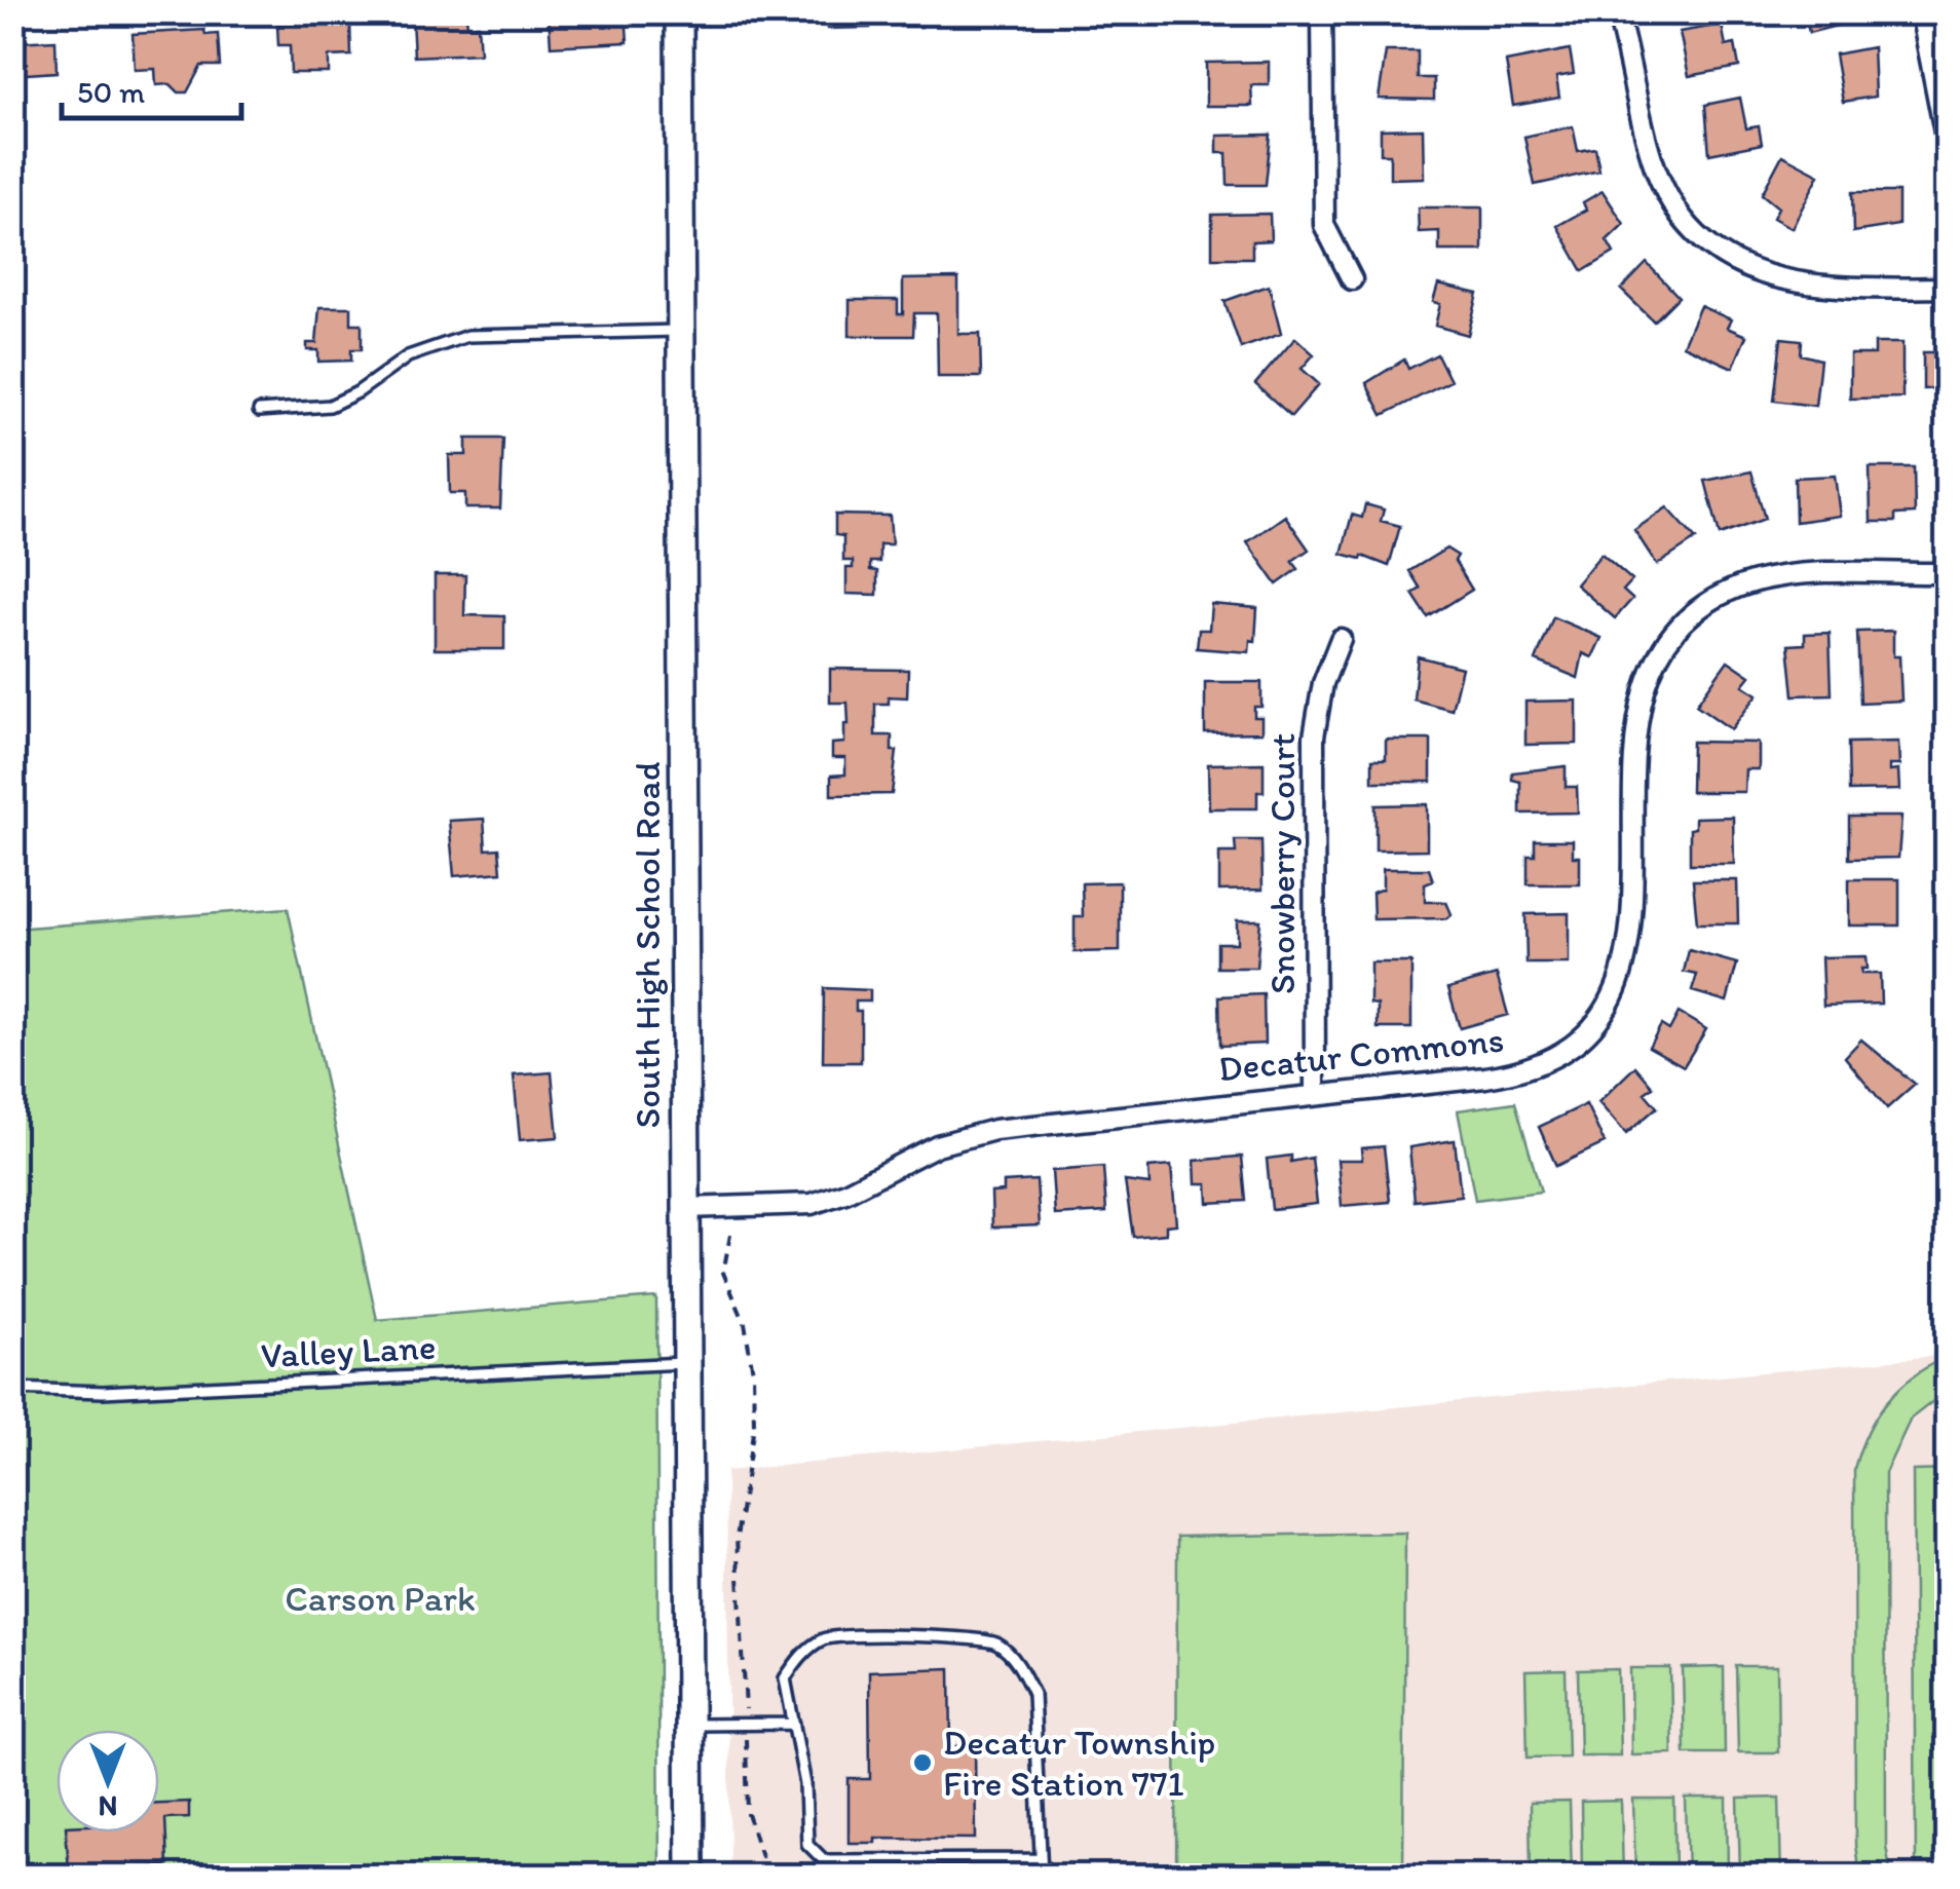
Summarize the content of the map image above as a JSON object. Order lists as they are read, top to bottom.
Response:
{
  "streets": {
    "main road": ["South High School Road"],
    "street": ["Snowberry Court", "Decatur Commons"],
    "lane": ["Valley Lane"]
  },
  "crossings": [
    ["Snowberry Court", "Decatur Commons"],
    ["South High School Road", "Decatur Commons"],
    ["South High School Road", "Valley Lane"]
  ],
  "parks": ["Carson Park"],
  "places": ["Decatur Township Fire Station 771"],
  "scale_bar": "50 m",
  "north": "bottom"
}
